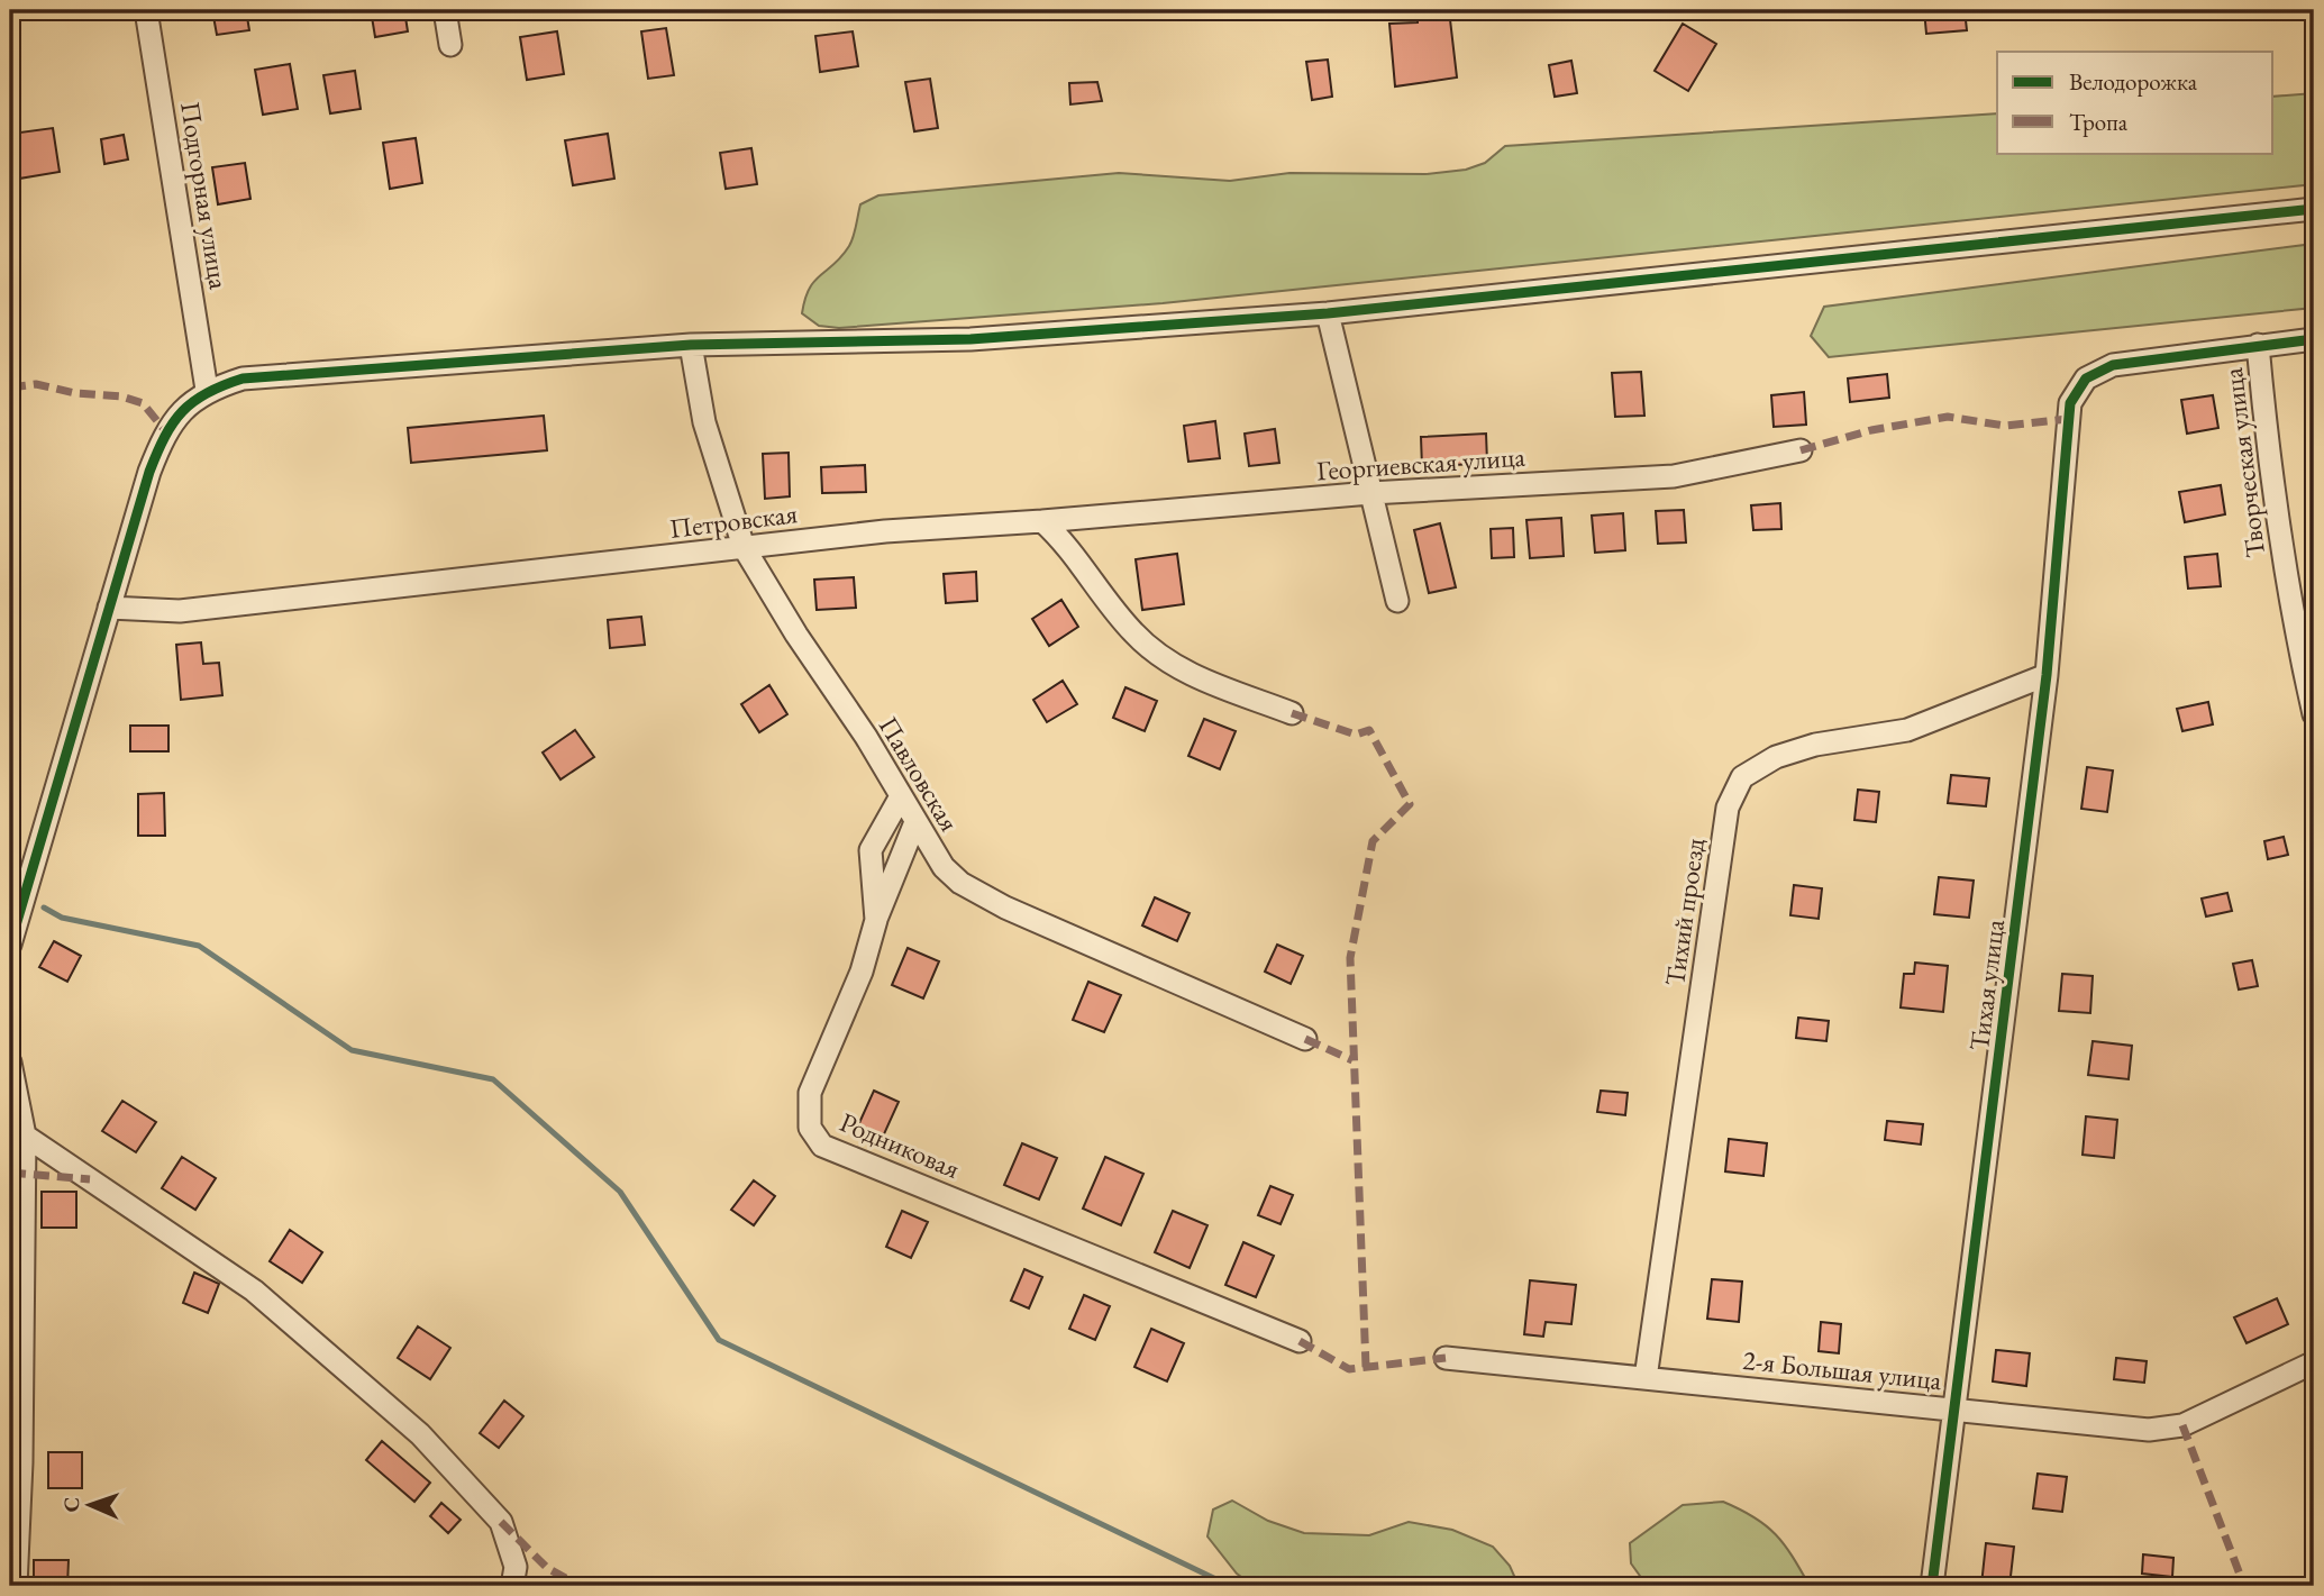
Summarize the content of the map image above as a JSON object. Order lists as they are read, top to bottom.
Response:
{
  "streets": {
    "street": [
      "Подгорная улица",
      "Творческая улица",
      "Георгиевская улица",
      "Петровская",
      "Павловская",
      "Тихий проезд",
      "Тихая улица",
      "Родниковая",
      "2-я Большая улица"
    ]
  },
  "crossings": [
    ["Творческая улица", "Тихая улица"],
    ["Георгиевская улица", "Петровская"],
    ["Петровская", "Павловская"],
    ["Павловская", "Родниковая"],
    ["Тихий проезд", "Тихая улица"],
    ["Тихий проезд", "2-я Большая улица"],
    ["Тихая улица", "2-я Большая улица"]
  ],
  "legend": ["Велодорожка", "Тропа"],
  "north": "left"
}
